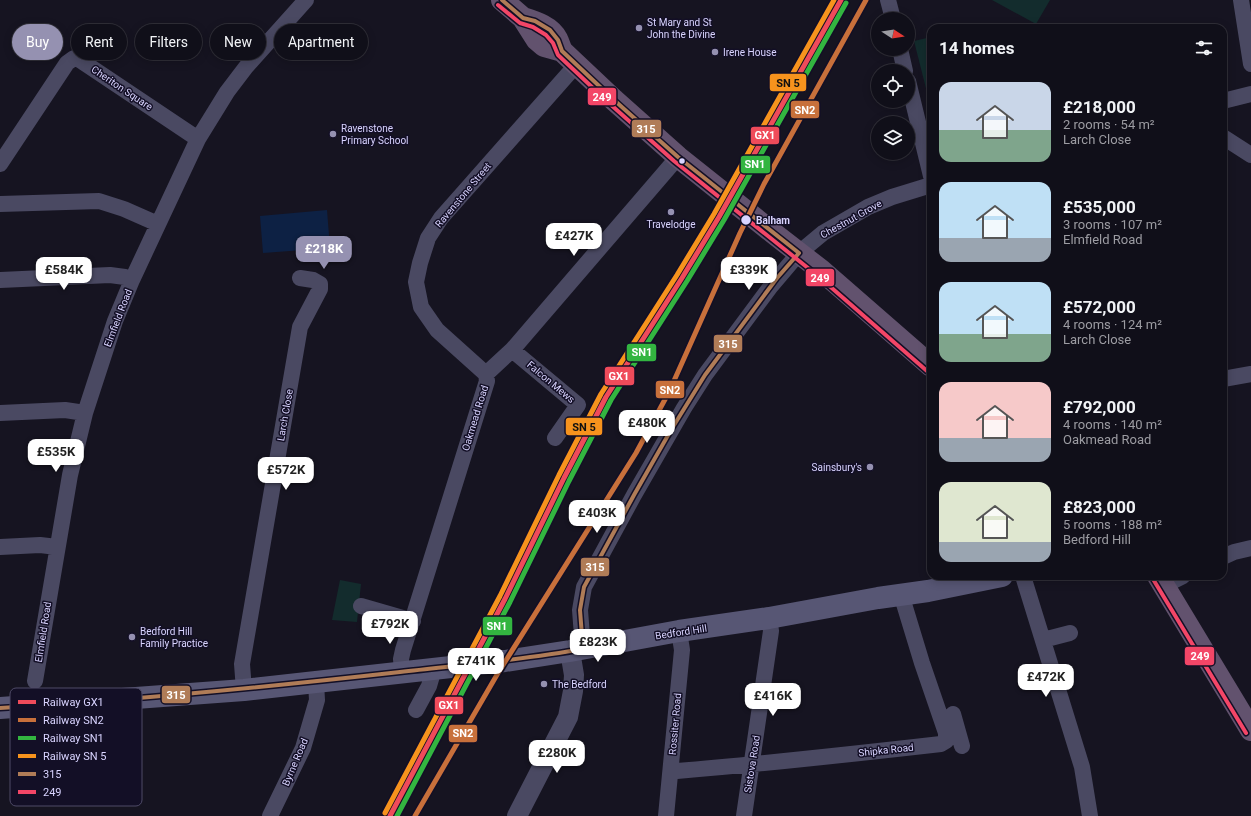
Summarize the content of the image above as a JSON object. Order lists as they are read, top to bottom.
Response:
{
  "streets": {
    "main road": ["Bedford Hill"],
    "street": [
      "Cheriton Square",
      "Ravenstone Street",
      "Chestnut Grove",
      "Elmfield Road",
      "Falcon Mews",
      "Larch Close",
      "Oakmead Road",
      "Rossiter Road",
      "Shipka Road",
      "Byrne Road",
      "Sistova Road"
    ]
  },
  "crossings": [
    ["Cheriton Square", "Elmfield Road"],
    ["Ravenstone Street", "Oakmead Road"],
    ["Chestnut Grove", "Bedford Hill"],
    ["Falcon Mews", "Oakmead Road"],
    ["Larch Close", "Bedford Hill"],
    ["Oakmead Road", "Bedford Hill"],
    ["Bedford Hill", "Rossiter Road"],
    ["Bedford Hill", "Byrne Road"],
    ["Bedford Hill", "Sistova Road"],
    ["Rossiter Road", "Shipka Road"],
    ["Shipka Road", "Sistova Road"]
  ],
  "places": [
    "St Mary and St John the Divine",
    "Irene House",
    "Ravenstone Primary School",
    "Travelodge",
    "Balham",
    "Sainsbury's",
    "Bedford Hill Family Practice",
    "The Bedford"
  ],
  "lines": [
    "rail line GX1",
    "rail line SN2",
    "transit line 315",
    "rail line SN1",
    "transit line 249"
  ],
  "legend": [
    "Railway GX1",
    "Railway SN2",
    "Railway SN1",
    "Railway SN 5",
    "315",
    "249"
  ],
  "north": "right",
  "page": {
    "chip": [
      "Buy",
      "Rent",
      "Filters",
      "New",
      "Apartment"
    ],
    "heading": "14 homes",
    "list": [
      {
        "name": "£218,000",
        "note": "2 rooms · 54 m² · Larch Close"
      },
      {
        "name": "£535,000",
        "note": "3 rooms · 107 m² · Elmfield Road"
      },
      {
        "name": "£572,000",
        "note": "4 rooms · 124 m² · Larch Close"
      },
      {
        "name": "£792,000",
        "note": "4 rooms · 140 m² · Oakmead Road"
      },
      {
        "name": "£823,000",
        "note": "5 rooms · 188 m² · Bedford Hill"
      }
    ],
    "price": [
      "£427K",
      "£218K",
      "£584K",
      "£339K",
      "£480K",
      "£535K",
      "£572K",
      "£403K",
      "£792K",
      "£823K",
      "£741K",
      "£472K",
      "£416K",
      "£280K"
    ]
  }
}
